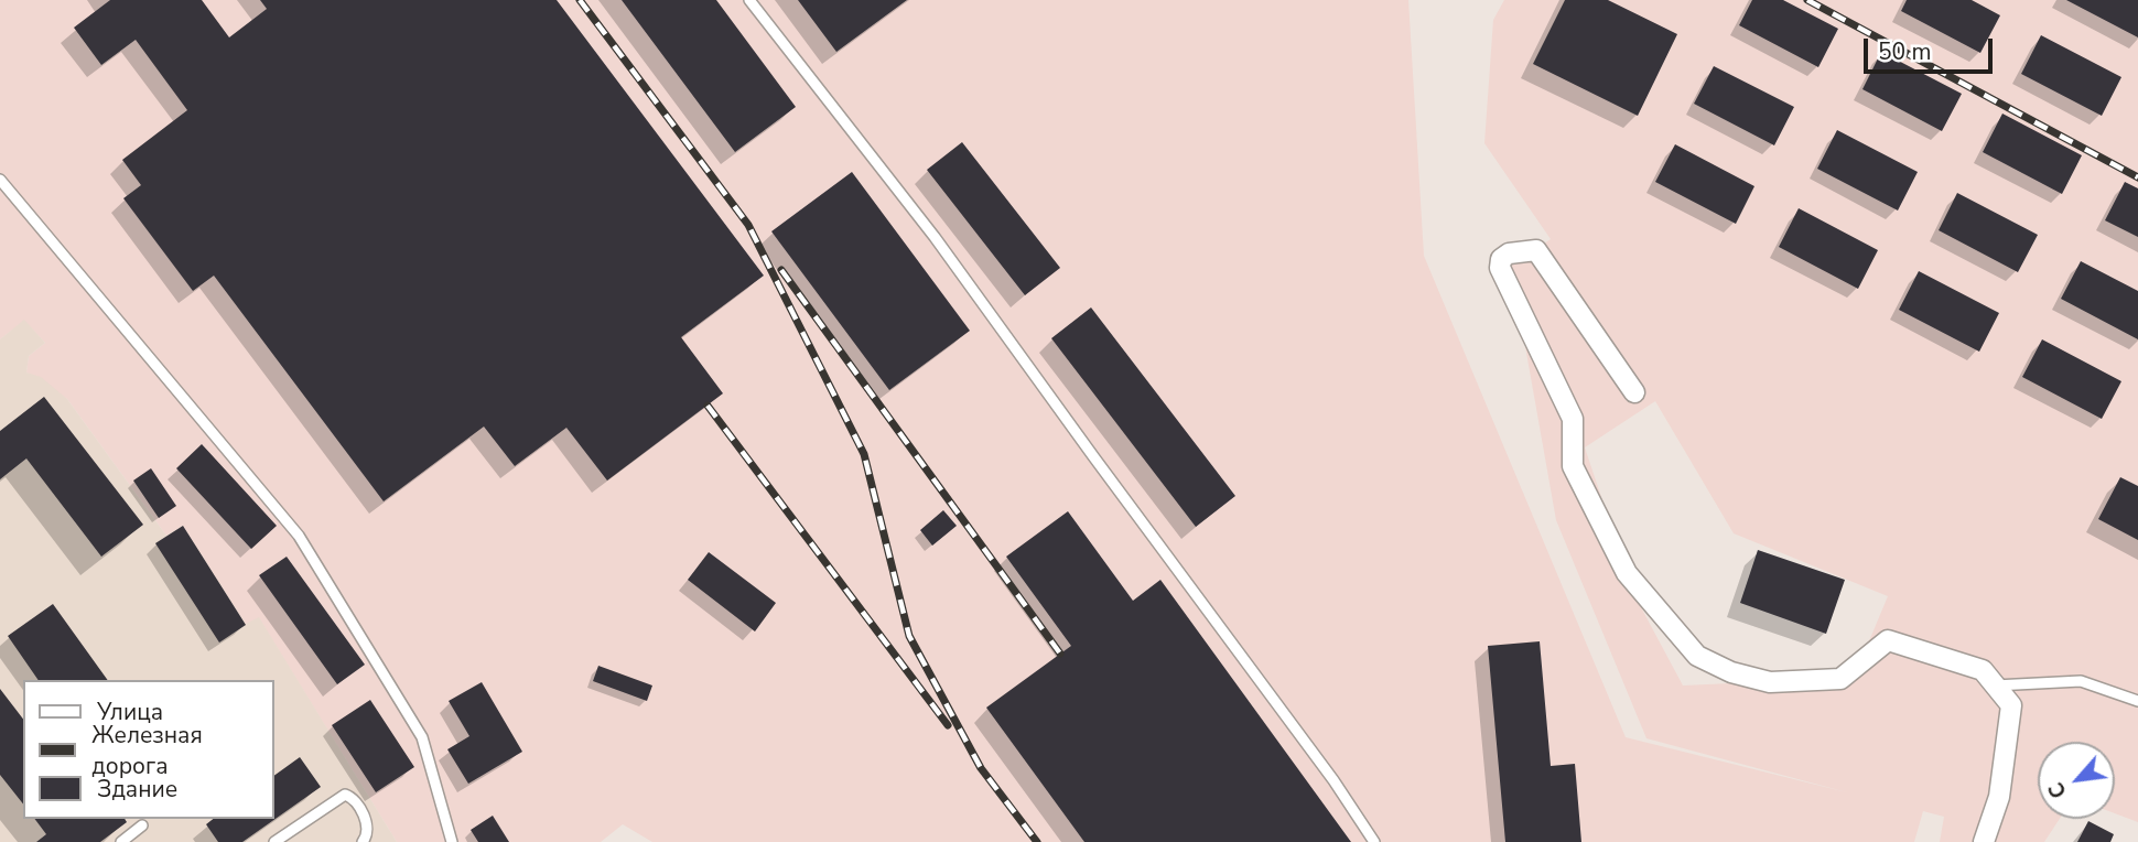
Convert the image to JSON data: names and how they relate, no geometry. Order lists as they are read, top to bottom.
{
  "legend": ["Улица", "Железная дорога", "Здание"],
  "scale_bar": "50 m",
  "north": "bottom left"
}
